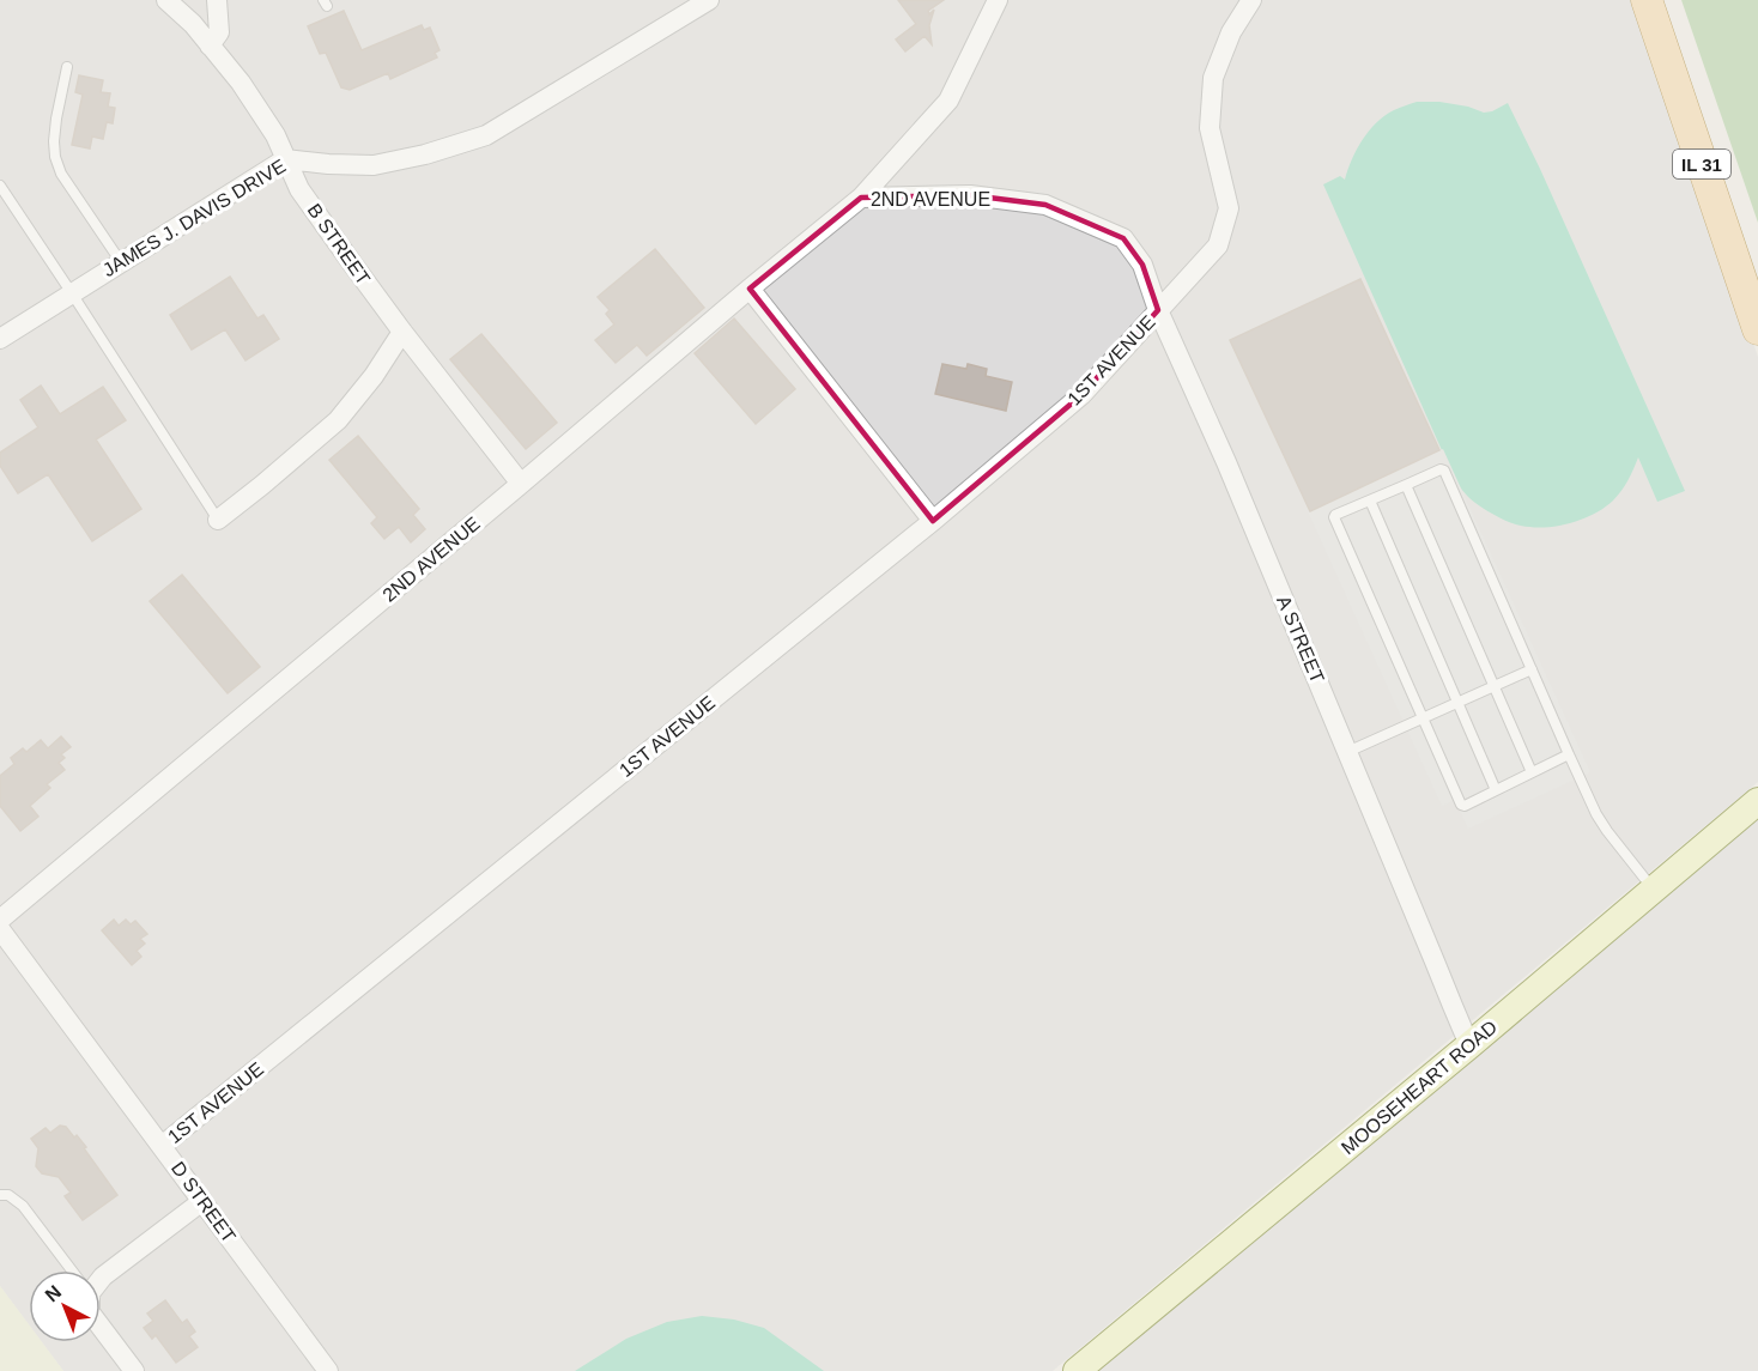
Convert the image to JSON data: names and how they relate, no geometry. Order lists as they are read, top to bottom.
{
  "streets": {
    "main road": ["IL 31", "MOOSEHEART ROAD"],
    "street": [
      "2ND AVENUE",
      "JAMES J. DAVIS DRIVE",
      "B STREET",
      "1ST AVENUE",
      "A STREET",
      "D STREET"
    ]
  },
  "crossings": [
    ["2ND AVENUE", "B STREET"],
    ["2ND AVENUE", "A STREET"],
    ["JAMES J. DAVIS DRIVE", "B STREET"],
    ["1ST AVENUE", "A STREET"],
    ["1ST AVENUE", "D STREET"],
    ["A STREET", "MOOSEHEART ROAD"]
  ],
  "north": "top left"
}
